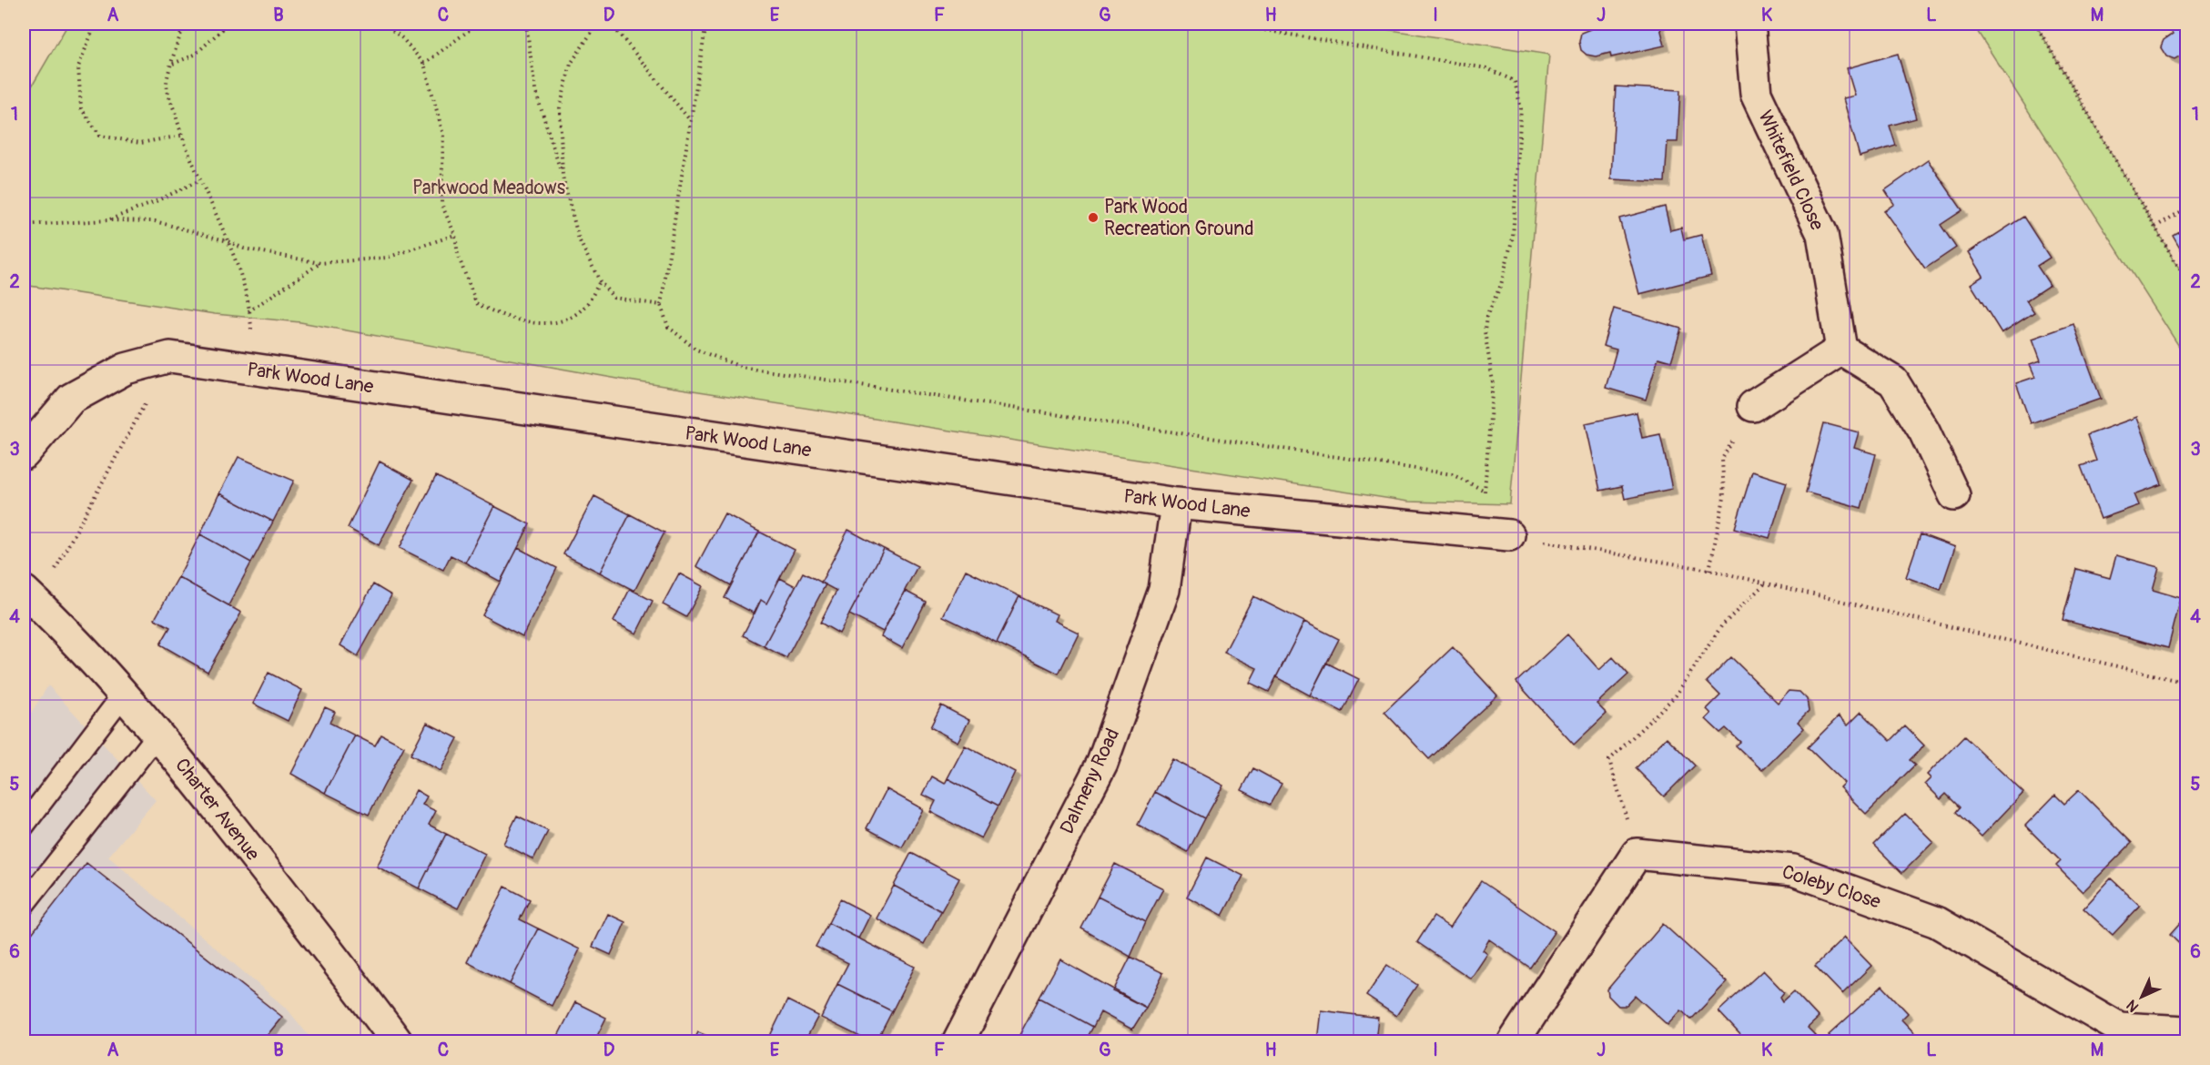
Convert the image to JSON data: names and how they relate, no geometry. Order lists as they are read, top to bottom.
{
  "streets": {
    "street": [
      "Whitefield Close",
      "Park Wood Lane",
      "Dalmeny Road",
      "Charter Avenue",
      "Coleby Close"
    ]
  },
  "crossings": [
    ["Park Wood Lane", "Dalmeny Road"]
  ],
  "parks": ["Parkwood Meadows"],
  "places": ["Park Wood Recreation Ground"],
  "north": "bottom left",
  "grid": {
    "columns": [
      "A",
      "B",
      "C",
      "D",
      "E",
      "F",
      "G",
      "H",
      "I",
      "J",
      "K",
      "L",
      "M"
    ],
    "rows": [
      "1",
      "2",
      "3",
      "4",
      "5",
      "6"
    ]
  }
}
